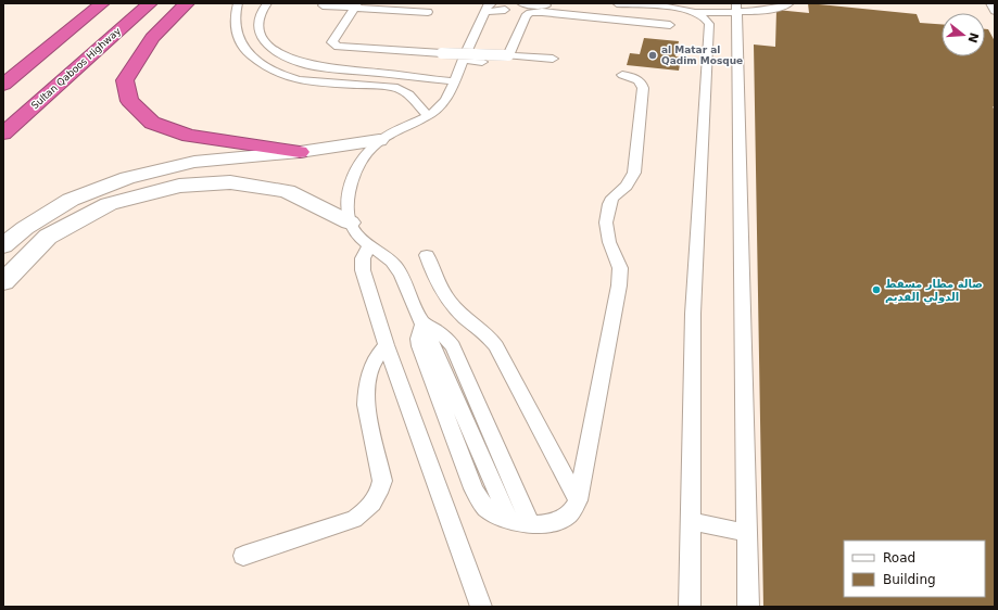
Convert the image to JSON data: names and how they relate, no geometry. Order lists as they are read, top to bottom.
{
  "streets": {
    "highway": ["Sultan Qaboos Highway"]
  },
  "places": ["al Matar al Qadim Mosque", "صالة مطار مسقط الدولي القديم"],
  "legend": ["Road", "Building"],
  "north": "right"
}
